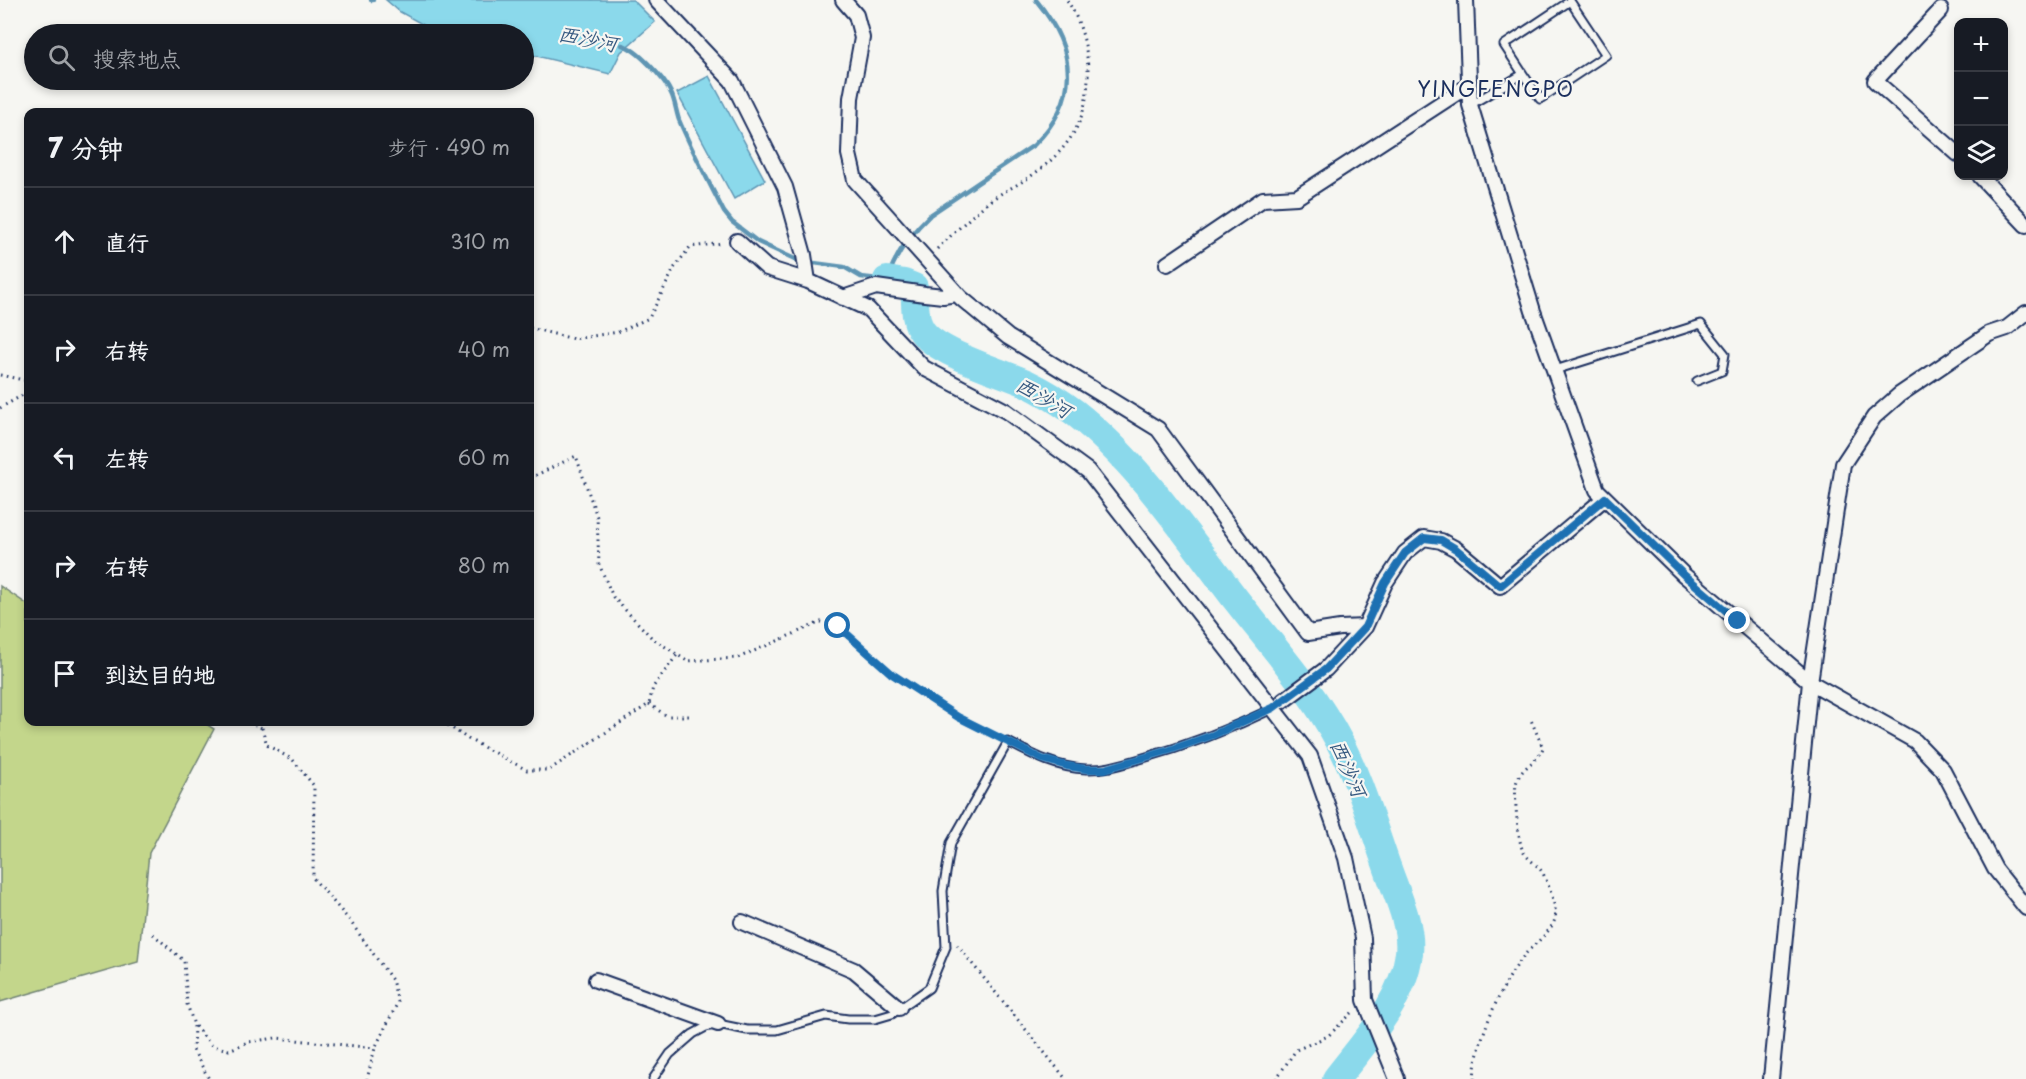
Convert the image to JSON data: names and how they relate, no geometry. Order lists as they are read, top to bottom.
{
  "districts": ["YINGFENGPO"],
  "water": ["西沙河"],
  "page": {
    "map_buttons": ["+", "−"],
    "search": "搜索地点",
    "heading": ["7 分钟", "步行 · 490 m"],
    "list": [
      ["直行", "310 m"],
      ["右转", "40 m"],
      ["左转", "60 m"],
      ["右转", "80 m"],
      "到达目的地"
    ]
  }
}
